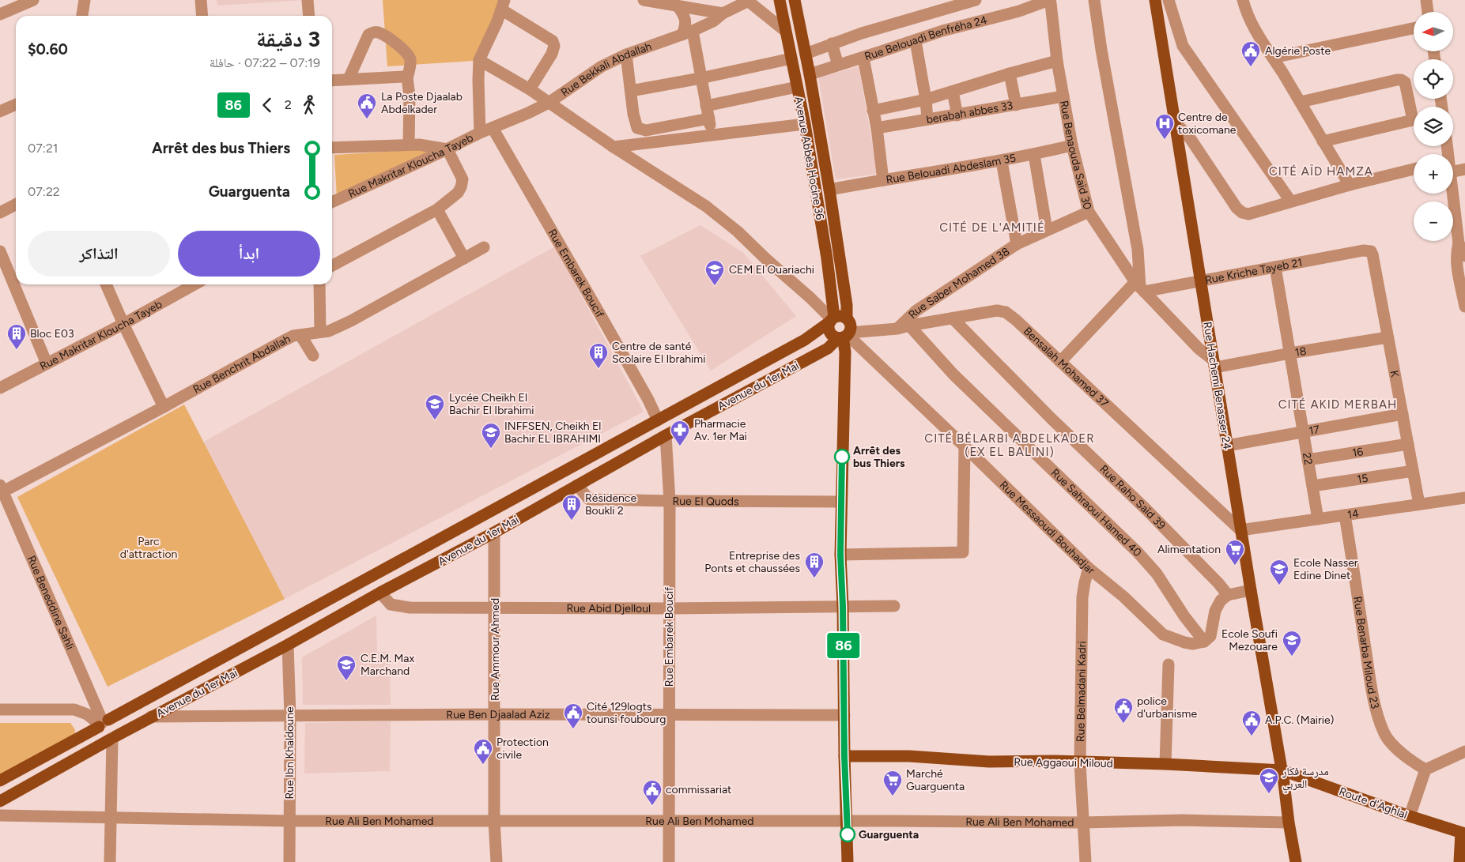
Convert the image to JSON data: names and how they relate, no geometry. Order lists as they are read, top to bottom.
{
  "streets": {
    "main road": [
      "Avenue Abbès Hocine 36",
      "Avenue du 1er Mai",
      "Rue Hachemi Benasser 24",
      "Rue Aggaoui Miloud",
      "Route d'Aghlal"
    ],
    "street": [
      "Rue Belouadi Benfréha 24",
      "Rue Bekkali Abdallah",
      "berabah abbes 33",
      "Rue Benaouda Saïd 30",
      "Rue Makritar Kloucha Tayeb",
      "Rue Belouadi Abdeslam 35",
      "Rue Kriche Tayeb 21",
      "Rue Embarek Boucif",
      "Rue Saber Mohamed 38",
      "18",
      "Rue Benchrit Abdallah",
      "Bensalah Mohamed 37",
      "K",
      "17",
      "16",
      "22",
      "15",
      "Rue Raho Saïd 39",
      "Rue El Quods",
      "Rue Sahraoui Hamed 40",
      "14",
      "Rue Messaoudi Bouhadjar",
      "Rue Beneddine Sahli",
      "Rue Abid Djelloul",
      "Rue Ammour Ahmed",
      "Rue Benarba Miloud 23",
      "Rue Belmadani Kadri",
      "Rue Ben Djaalad Aziz",
      "Rue Ibn Khaldoune",
      "Rue Ali Ben Mohamed"
    ]
  },
  "crossings": [
    ["Rue Belouadi Benfréha 24", "Rue Benaouda Saïd 30"],
    ["Rue Belouadi Benfréha 24", "Avenue Abbès Hocine 36"],
    ["Rue Bekkali Abdallah", "Rue Makritar Kloucha Tayeb"],
    ["Rue Bekkali Abdallah", "Rue Embarek Boucif"],
    ["berabah abbes 33", "Rue Benaouda Saïd 30"],
    ["Rue Benaouda Saïd 30", "Rue Belouadi Abdeslam 35"],
    ["Rue Benaouda Saïd 30", "Rue Kriche Tayeb 21"],
    ["Rue Benaouda Saïd 30", "Rue Saber Mohamed 38"],
    ["Rue Benaouda Saïd 30", "18"],
    ["Rue Benaouda Saïd 30", "Rue Hachemi Benasser 24"],
    ["Avenue Abbès Hocine 36", "Rue Belouadi Abdeslam 35"],
    ["Avenue Abbès Hocine 36", "Bensalah Mohamed 37"],
    ["Avenue Abbès Hocine 36", "Avenue du 1er Mai"],
    ["Avenue Abbès Hocine 36", "Rue Messaoudi Bouhadjar"],
    ["Rue Makritar Kloucha Tayeb", "Rue Embarek Boucif"],
    ["Rue Kriche Tayeb 21", "K"],
    ["Rue Kriche Tayeb 21", "Rue Hachemi Benasser 24"],
    ["Rue Kriche Tayeb 21", "22"],
    ["Rue Embarek Boucif", "Avenue du 1er Mai"],
    ["Rue Embarek Boucif", "Rue El Quods"],
    ["Rue Embarek Boucif", "Rue Abid Djelloul"],
    ["Rue Embarek Boucif", "Rue Ben Djaalad Aziz"],
    ["Rue Embarek Boucif", "Rue Ali Ben Mohamed"],
    ["Rue Saber Mohamed 38", "Bensalah Mohamed 37"],
    ["18", "K"],
    ["18", "Rue Hachemi Benasser 24"],
    ["18", "22"],
    ["Rue Benchrit Abdallah", "Rue Beneddine Sahli"],
    ["Bensalah Mohamed 37", "Avenue du 1er Mai"],
    ["Bensalah Mohamed 37", "Rue Hachemi Benasser 24"],
    ["Bensalah Mohamed 37", "Rue Raho Saïd 39"],
    ["Bensalah Mohamed 37", "Rue Sahraoui Hamed 40"],
    ["Bensalah Mohamed 37", "14"],
    ["Bensalah Mohamed 37", "Rue Messaoudi Bouhadjar"],
    ["K", "17"],
    ["K", "16"],
    ["K", "15"],
    ["K", "14"],
    ["Avenue du 1er Mai", "Rue El Quods"],
    ["Avenue du 1er Mai", "Rue Messaoudi Bouhadjar"],
    ["Avenue du 1er Mai", "Rue Beneddine Sahli"],
    ["Avenue du 1er Mai", "Rue Abid Djelloul"],
    ["Avenue du 1er Mai", "Rue Ammour Ahmed"],
    ["Avenue du 1er Mai", "Rue Ben Djaalad Aziz"],
    ["Avenue du 1er Mai", "Rue Ibn Khaldoune"],
    ["Rue Hachemi Benasser 24", "17"],
    ["Rue Hachemi Benasser 24", "14"],
    ["Rue Hachemi Benasser 24", "Rue Aggaoui Miloud"],
    ["Rue Hachemi Benasser 24", "Route d'Aghlal"],
    ["Rue Hachemi Benasser 24", "Rue Ali Ben Mohamed"],
    ["17", "22"],
    ["16", "22"],
    ["22", "15"],
    ["22", "14"],
    ["Rue Sahraoui Hamed 40", "Rue Messaoudi Bouhadjar"],
    ["14", "Rue Benarba Miloud 23"],
    ["Rue Messaoudi Bouhadjar", "Rue Belmadani Kadri"],
    ["Rue Abid Djelloul", "Rue Ammour Ahmed"],
    ["Rue Ammour Ahmed", "Rue Ben Djaalad Aziz"],
    ["Rue Ammour Ahmed", "Rue Ali Ben Mohamed"],
    ["Rue Belmadani Kadri", "Rue Aggaoui Miloud"],
    ["Rue Belmadani Kadri", "Rue Ali Ben Mohamed"],
    ["Rue Ben Djaalad Aziz", "Rue Ibn Khaldoune"],
    ["Rue Ibn Khaldoune", "Rue Ali Ben Mohamed"],
    ["Rue Aggaoui Miloud", "Route d'Aghlal"]
  ],
  "districts": [
    "CITÉ AÏD HAMZA",
    "CITÉ DE L'AMITIÉ",
    "CITÉ AKID MERBAH",
    "CITÉ BÉLARBI ABDELKADER (EX EL BALINI)"
  ],
  "parks": ["Parc d'attraction"],
  "places": {
    "public building": [
      "Algérie Poste",
      "La Poste Djaalab Abdelkader",
      "police d'urbanisme",
      "Cité 129logts tounsi foubourg",
      "A.P.C. (Mairie)",
      "Protection civile",
      "commissariat"
    ],
    "hospital": ["Centre de toxicomane"],
    "school or university": [
      "CEM El Ouariachi",
      "Lycée Cheïkh El Bachir El Ibrahimi",
      "INFFSEN, Cheikh El Bachir EL IBRAHIMI",
      "Ecole Nasser Edine Dinet",
      "Ecole Soufi Mezouare",
      "C.E.M. Max Marchand",
      "مدرسة فكار العربي"
    ],
    "building": [
      "Bloc E03",
      "Centre de santé Scolaire El Ibrahimi",
      "Résidence Boukli 2",
      "Entreprise des Ponts et chaussées"
    ],
    "pharmacy": ["Pharmacie Av. 1er Mai"],
    "other": ["Arrêt des bus Thiers", "Guarguenta"],
    "supermarket": ["Alimentation", "Marché Guarguenta"]
  },
  "lines": ["bus line 86"],
  "north": "left",
  "page": {
    "on_map": "86",
    "map_buttons": ["+", "−"],
    "heading": ["3 دقيقة", "07:19 – 07:22 · حافلة", "$0.60"],
    "legs": ["2", "86"],
    "list": [
      {
        "name": "Arrêt des bus Thiers",
        "value": "07:21"
      },
      {
        "name": "Guarguenta",
        "value": "07:22"
      }
    ],
    "buttons": ["ابدأ", "التذاكر"]
  }
}
